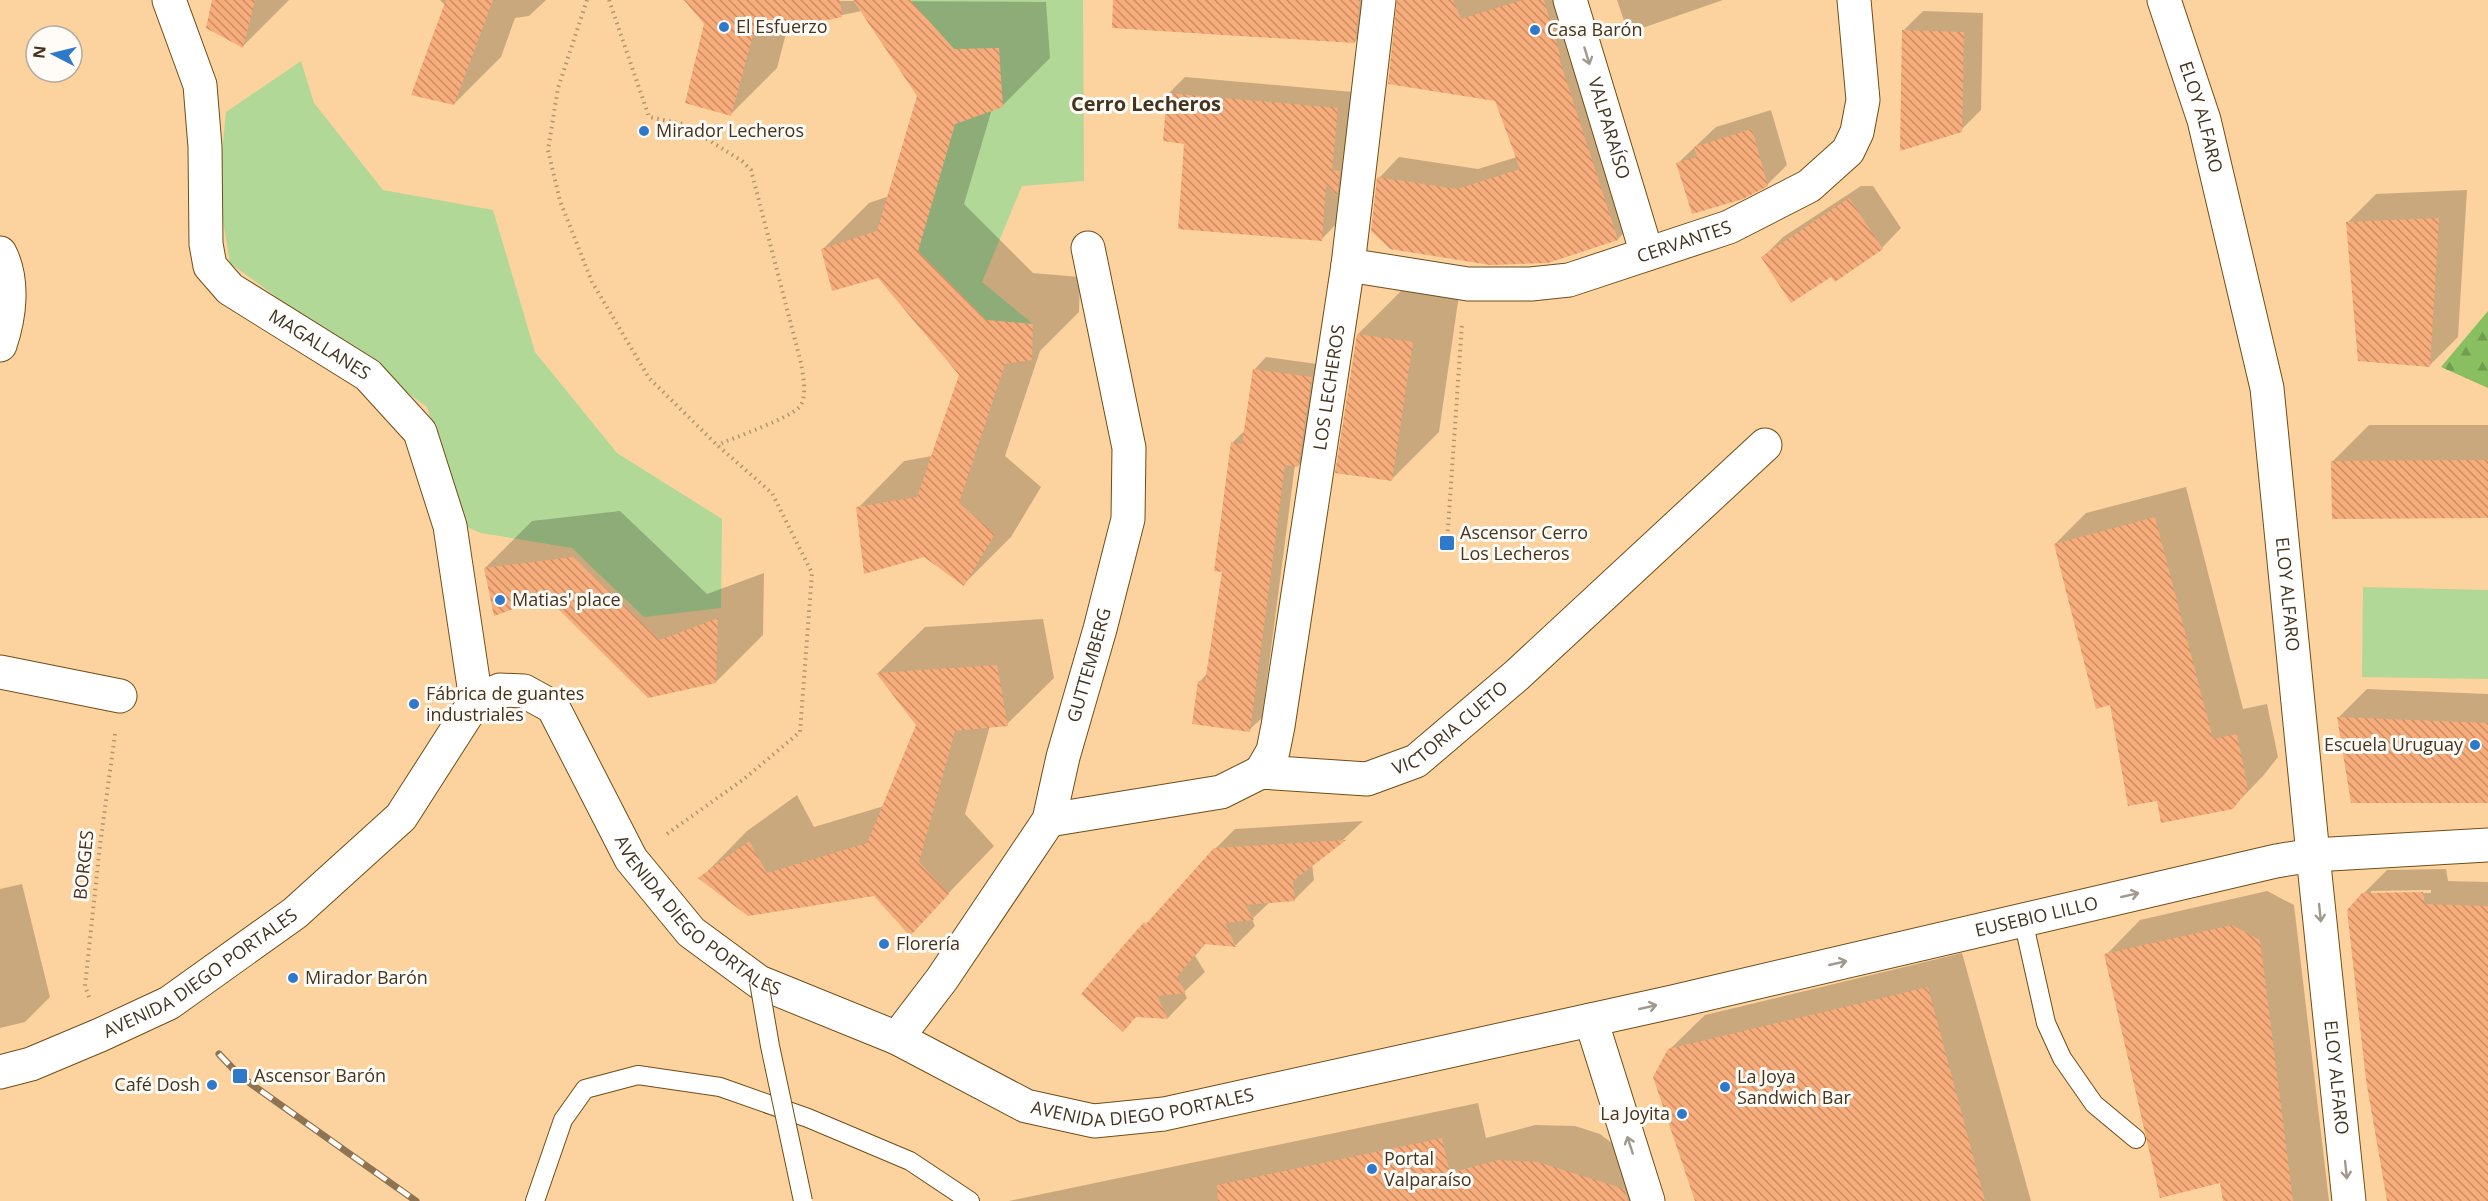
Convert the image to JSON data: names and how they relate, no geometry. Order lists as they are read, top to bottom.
{
  "streets": {
    "street": [
      "ELOY ALFARO",
      "VALPARAÍSO",
      "CERVANTES",
      "MAGALLANES",
      "LOS LECHEROS",
      "GUTTEMBERG",
      "VICTORIA CUETO",
      "AVENIDA DIEGO PORTALES",
      "EUSEBIO LILLO"
    ],
    "path": ["BORGES"]
  },
  "crossings": [
    ["ELOY ALFARO", "EUSEBIO LILLO"],
    ["VALPARAÍSO", "CERVANTES"],
    ["CERVANTES", "LOS LECHEROS"],
    ["MAGALLANES", "AVENIDA DIEGO PORTALES"],
    ["LOS LECHEROS", "VICTORIA CUETO"],
    ["GUTTEMBERG", "AVENIDA DIEGO PORTALES"],
    ["BORGES", "AVENIDA DIEGO PORTALES"],
    ["AVENIDA DIEGO PORTALES", "EUSEBIO LILLO"]
  ],
  "one_way": ["VALPARAÍSO", "EUSEBIO LILLO"],
  "districts": ["Cerro Lecheros"],
  "places": {
    "other": [
      "El Esfuerzo",
      "Casa Barón",
      "Mirador Lecheros",
      "Matias' place",
      "Fábrica de guantes industriales",
      "Escuela Uruguay",
      "Florería",
      "Mirador Barón",
      "Café Dosh",
      "La Joya Sandwich Bar",
      "La Joyita",
      "Portal Valparaíso"
    ],
    "transit": ["Ascensor Cerro Los Lecheros", "Ascensor Barón"]
  },
  "north": "left"
}
